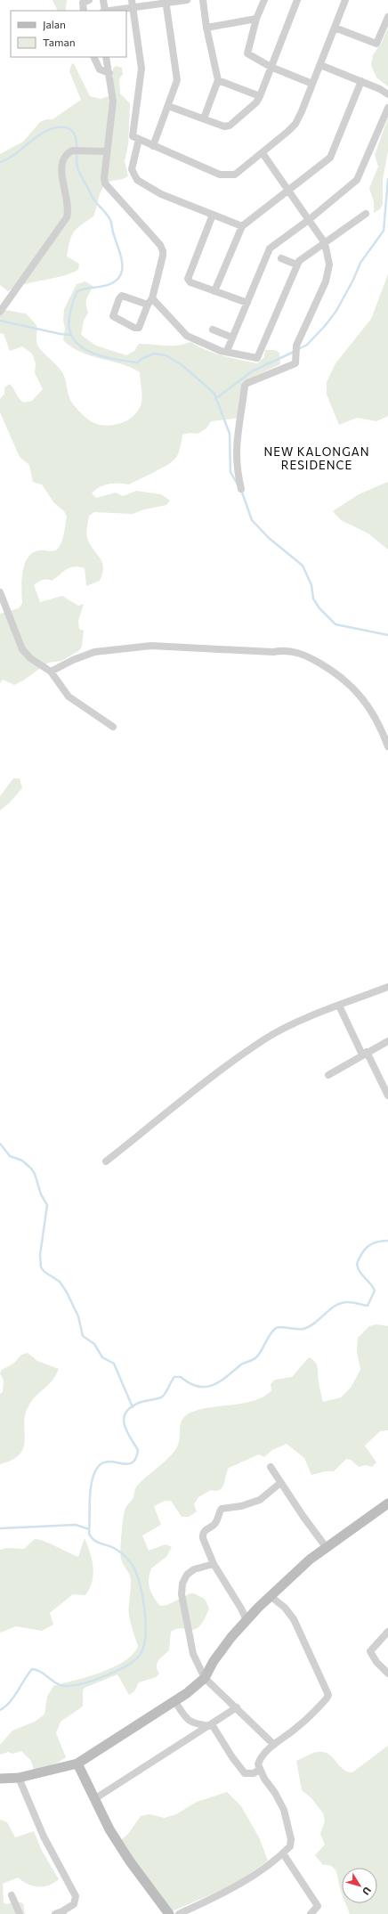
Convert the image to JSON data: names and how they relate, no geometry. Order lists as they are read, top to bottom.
{
  "districts": ["NEW KALONGAN RESIDENCE"],
  "legend": ["Jalan", "Taman"],
  "north": "bottom right"
}
